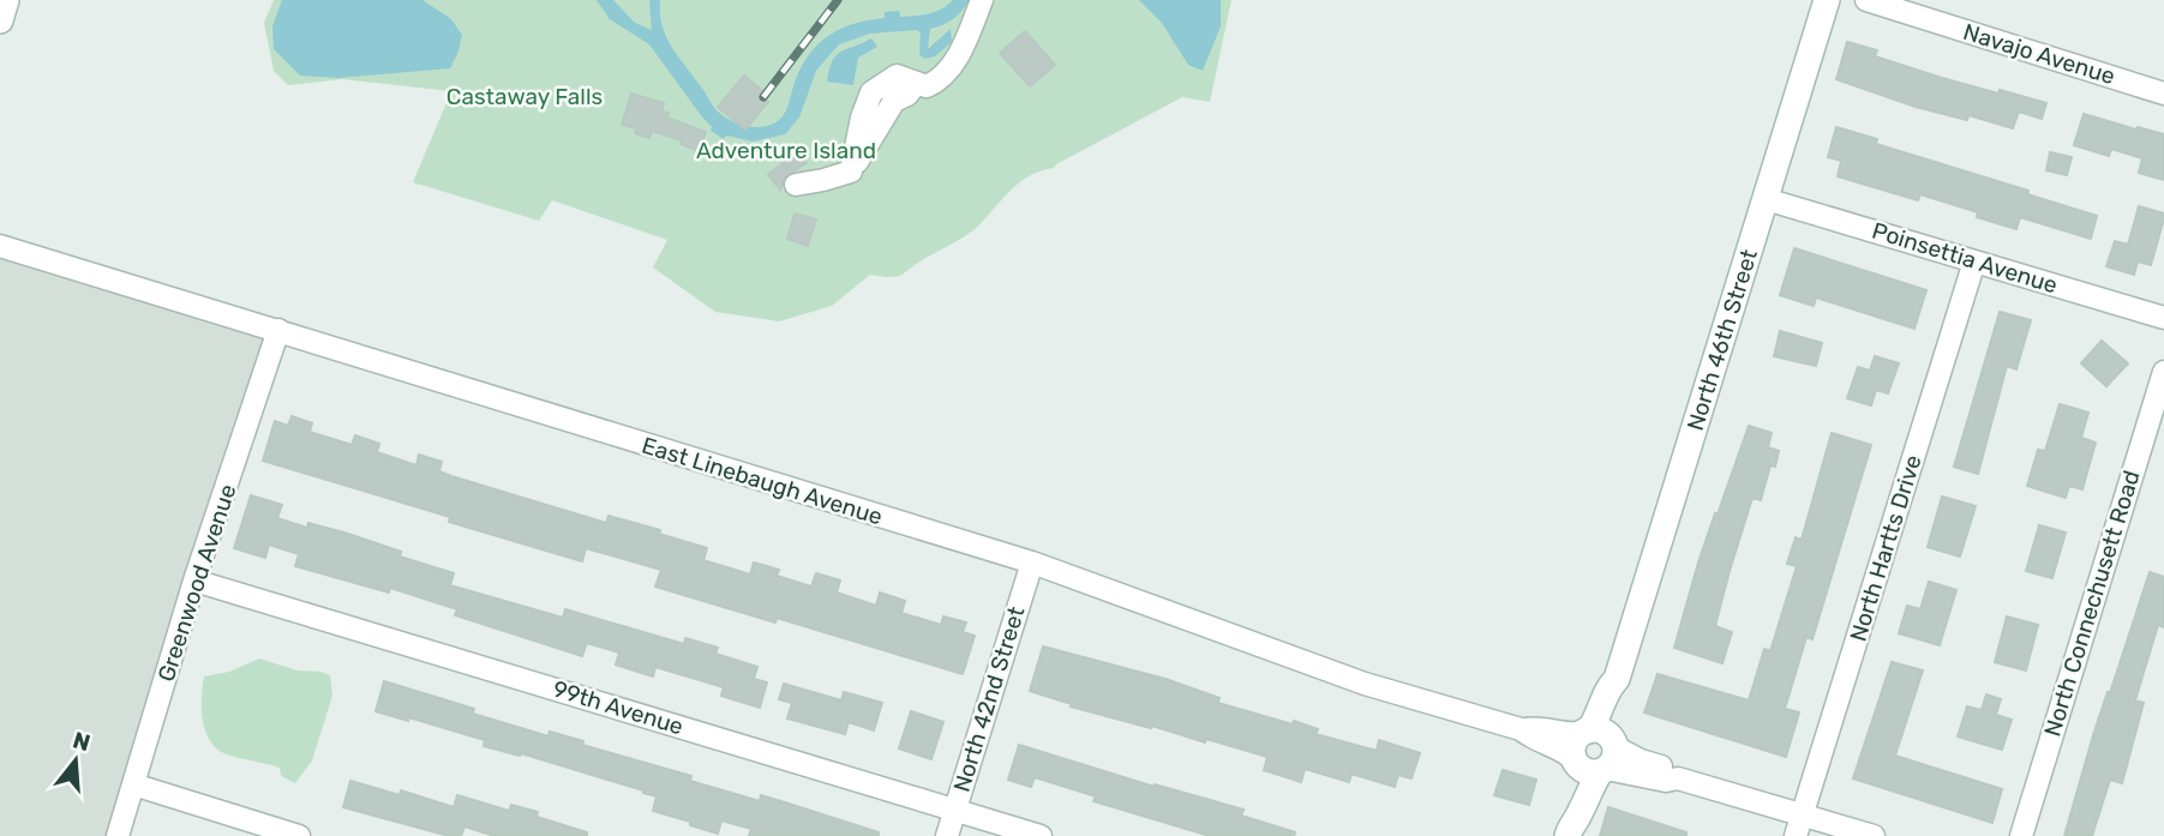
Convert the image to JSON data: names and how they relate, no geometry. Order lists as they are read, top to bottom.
{
  "streets": {
    "street": [
      "Navajo Avenue",
      "Poinsettia Avenue",
      "North 46th Street",
      "East Linebaugh Avenue",
      "North Hartts Drive",
      "Greenwood Avenue",
      "North Connechusett Road",
      "North 42nd Street",
      "99th Avenue"
    ]
  },
  "crossings": [
    ["Poinsettia Avenue", "North 46th Street"],
    ["Poinsettia Avenue", "North Hartts Drive"],
    ["North 46th Street", "East Linebaugh Avenue"],
    ["East Linebaugh Avenue", "North Hartts Drive"],
    ["East Linebaugh Avenue", "Greenwood Avenue"],
    ["East Linebaugh Avenue", "North 42nd Street"],
    ["Greenwood Avenue", "99th Avenue"],
    ["North 42nd Street", "99th Avenue"]
  ],
  "parks": ["Castaway Falls", "Adventure Island"],
  "north": "top"
}
